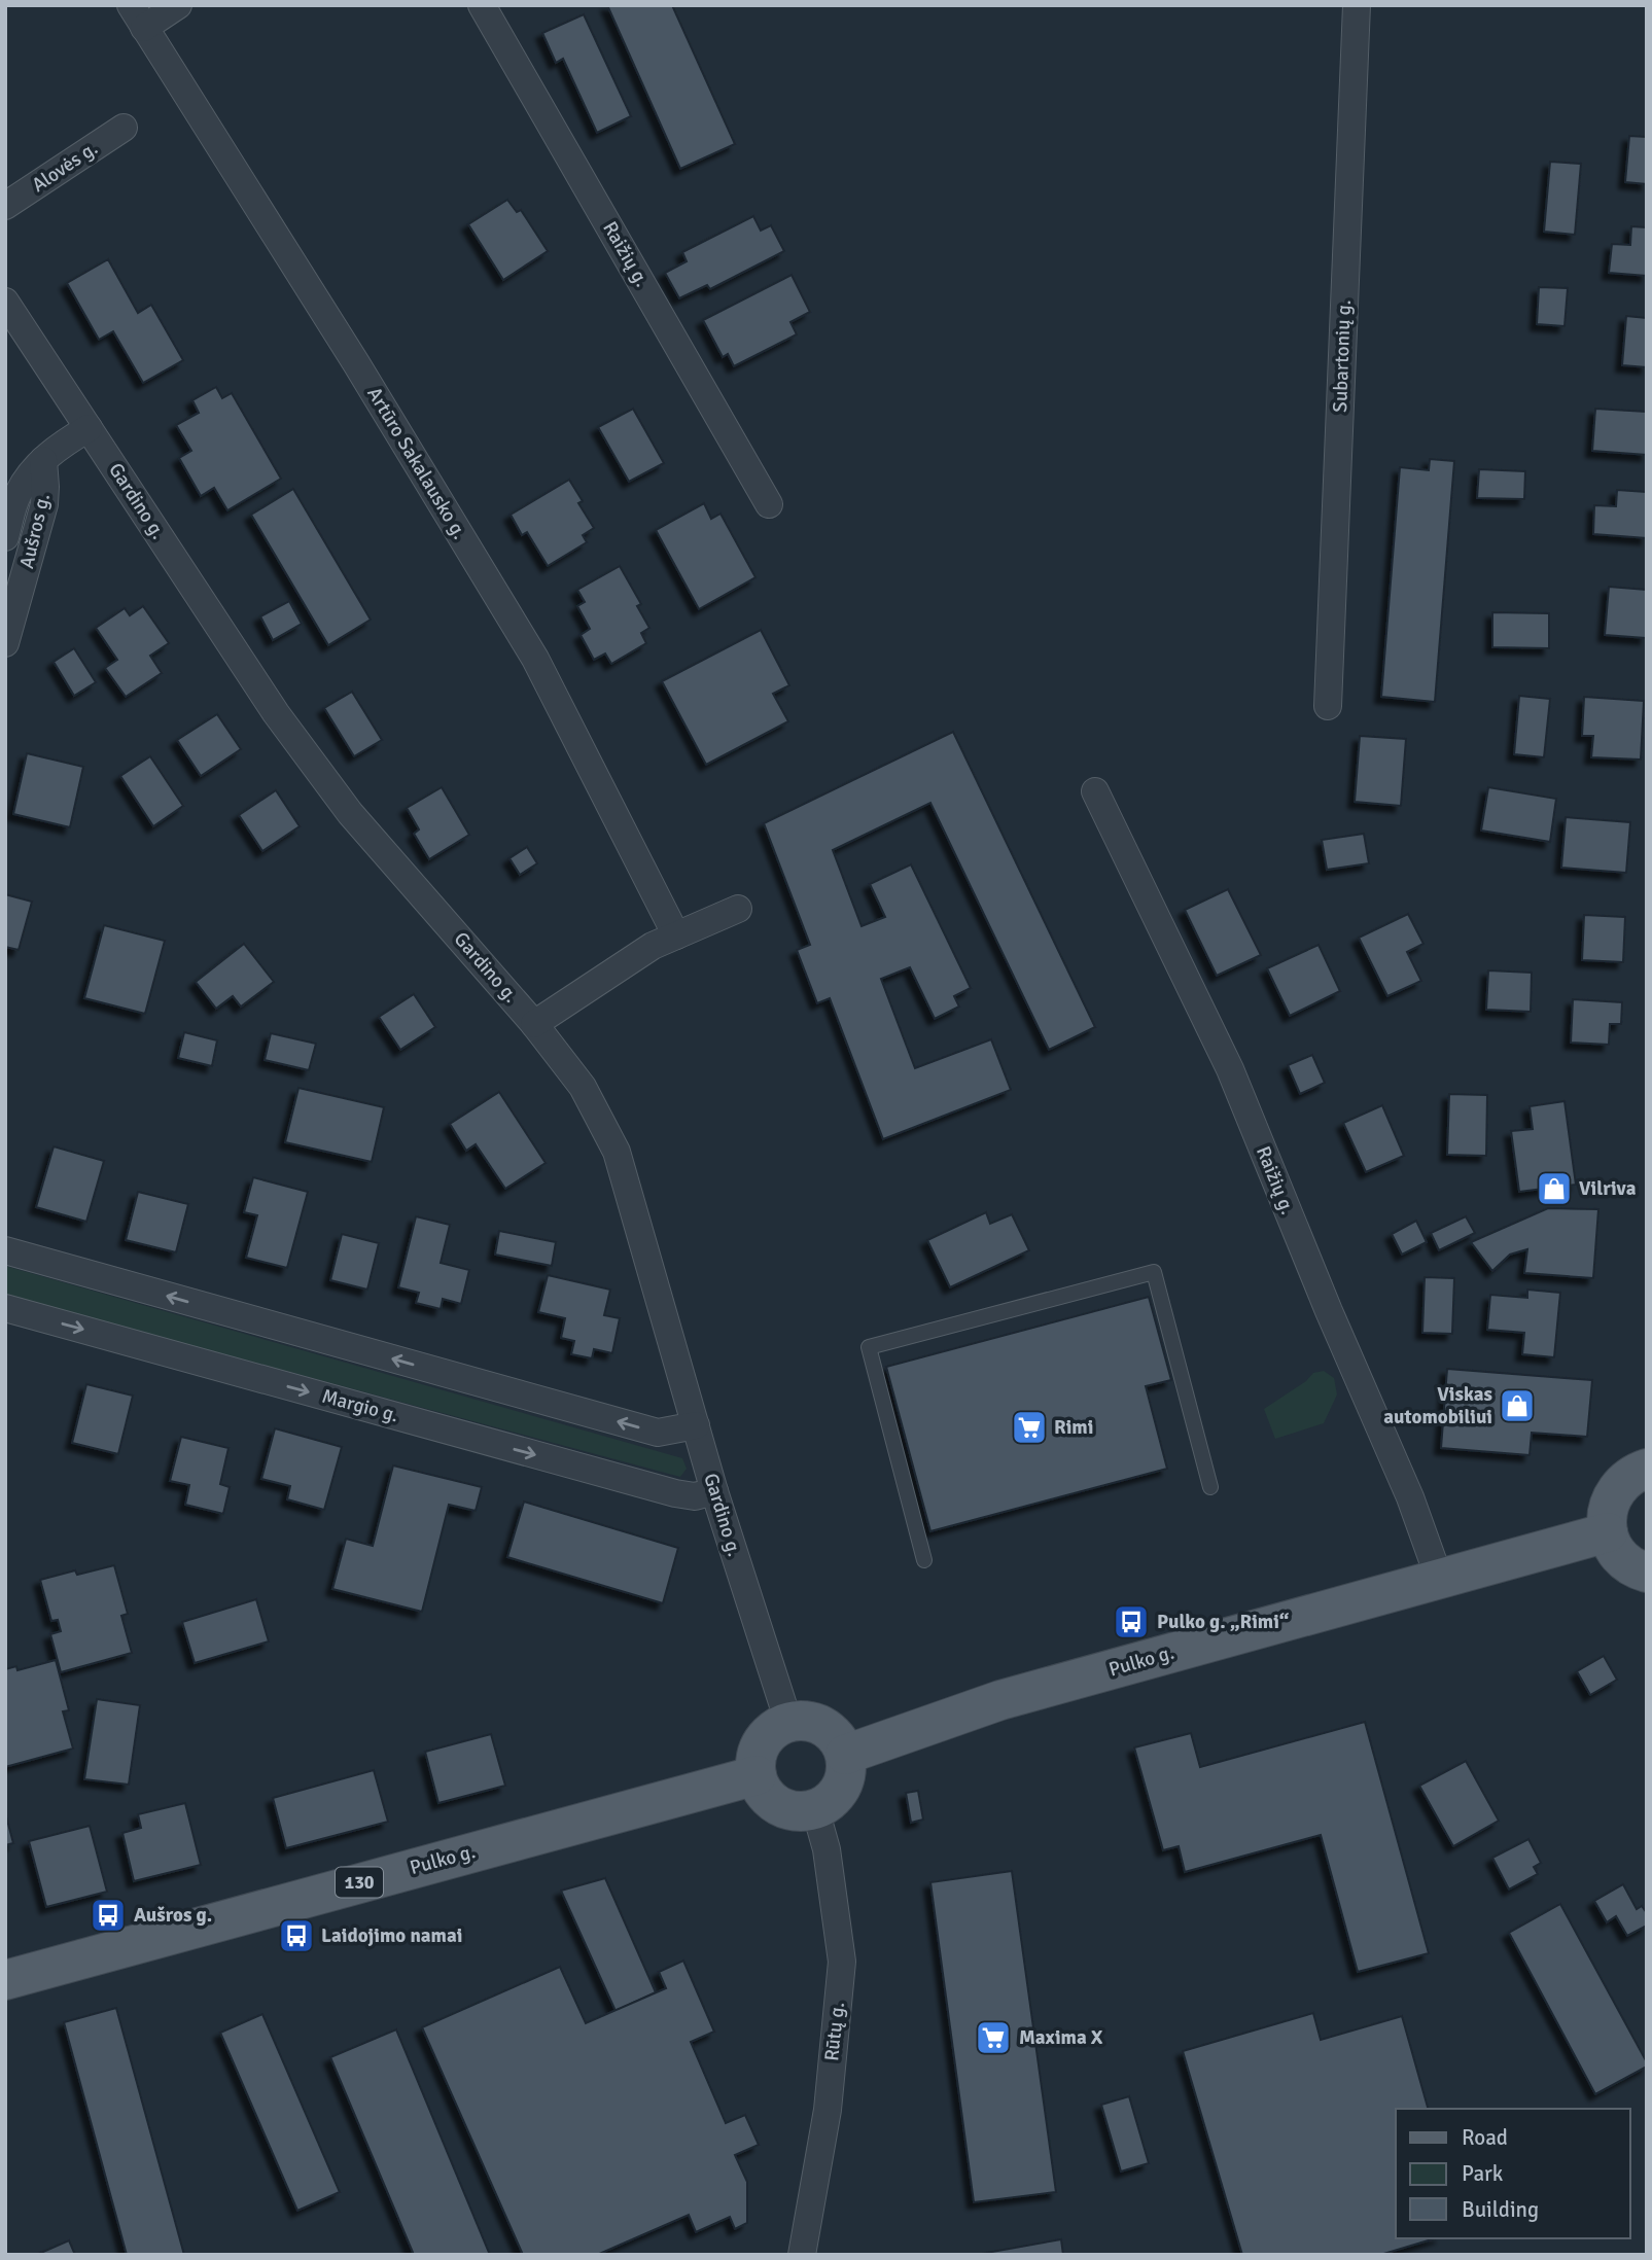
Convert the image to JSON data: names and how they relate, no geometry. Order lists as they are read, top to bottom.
{
  "streets": {
    "main road": ["Pulko g.", "130"],
    "street": [
      "Alovės g.",
      "Raižių g.",
      "Subartonių g.",
      "Artūro Sakalausko g.",
      "Gardino g.",
      "Aušros g.",
      "Margio g.",
      "Rūtų g."
    ]
  },
  "crossings": [
    ["Raižių g.", "Pulko g."],
    ["Gardino g.", "Aušros g."],
    ["Gardino g.", "Margio g."],
    ["Gardino g.", "Pulko g."],
    ["Gardino g.", "Rūtų g."],
    ["Pulko g.", "Rūtų g."]
  ],
  "places": {
    "shop": ["Vilriva", "Viskas automobiliui"],
    "supermarket": ["Rimi", "Maxima X"],
    "bus stop": ["Pulko g. „Rimi“", "Aušros g.", "Laidojimo namai"]
  },
  "legend": ["Road", "Park", "Building"]
}
